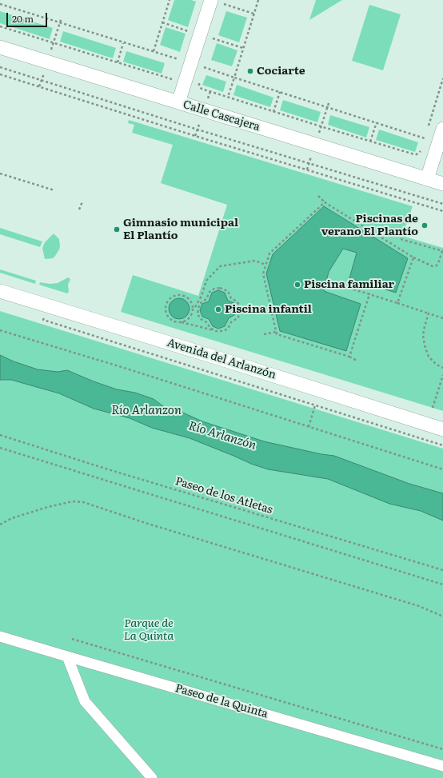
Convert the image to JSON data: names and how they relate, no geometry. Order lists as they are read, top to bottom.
{
  "streets": {
    "street": ["Calle Cascajera", "Avenida del Arlanzón", "Paseo de la Quinta"],
    "path": ["Paseo de los Atletas"]
  },
  "water": ["Río Arlanzon", "Río Arlanzón"],
  "parks": ["Parque de La Quinta"],
  "places": [
    "Cociarte",
    "Piscinas de verano El Plantío",
    "Gimnasio municipal El Plantío",
    "Piscina familiar",
    "Piscina infantil"
  ],
  "scale_bar": "20 m"
}
